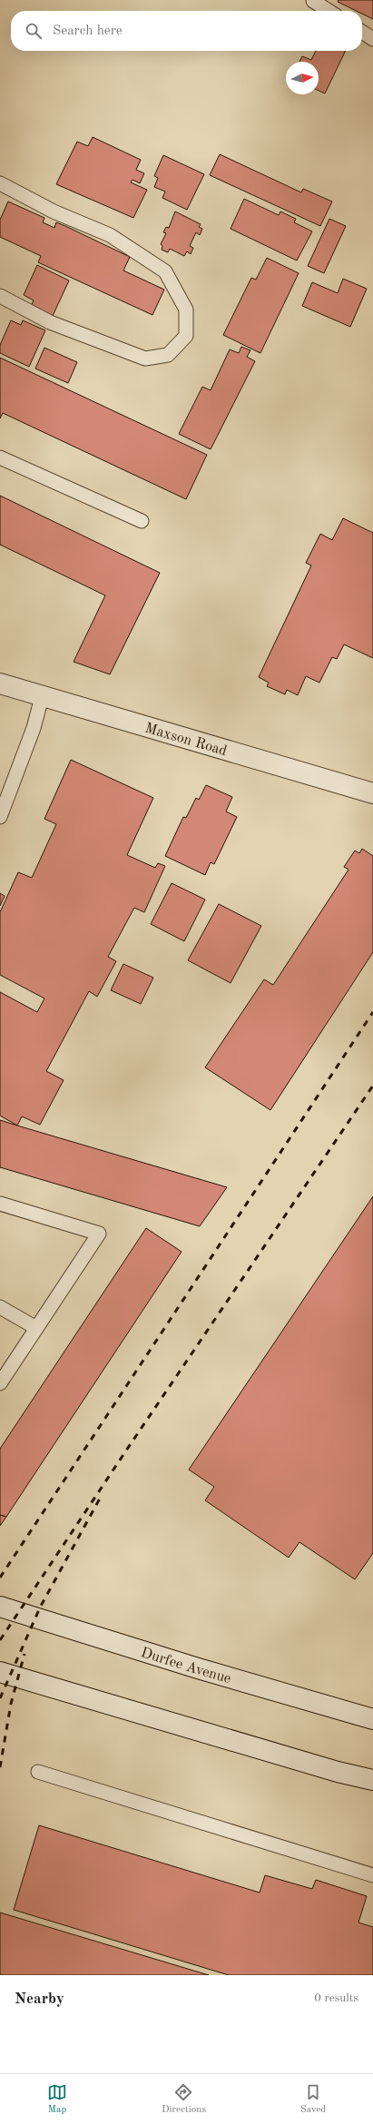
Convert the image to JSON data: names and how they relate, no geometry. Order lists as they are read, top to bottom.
{
  "streets": {
    "main road": ["Maxson Road", "Durfee Avenue"]
  },
  "north": "right",
  "page": {
    "search": "Search here",
    "heading": ["Nearby", "0 results"],
    "nav": ["Map", "Directions", "Saved"]
  }
}
